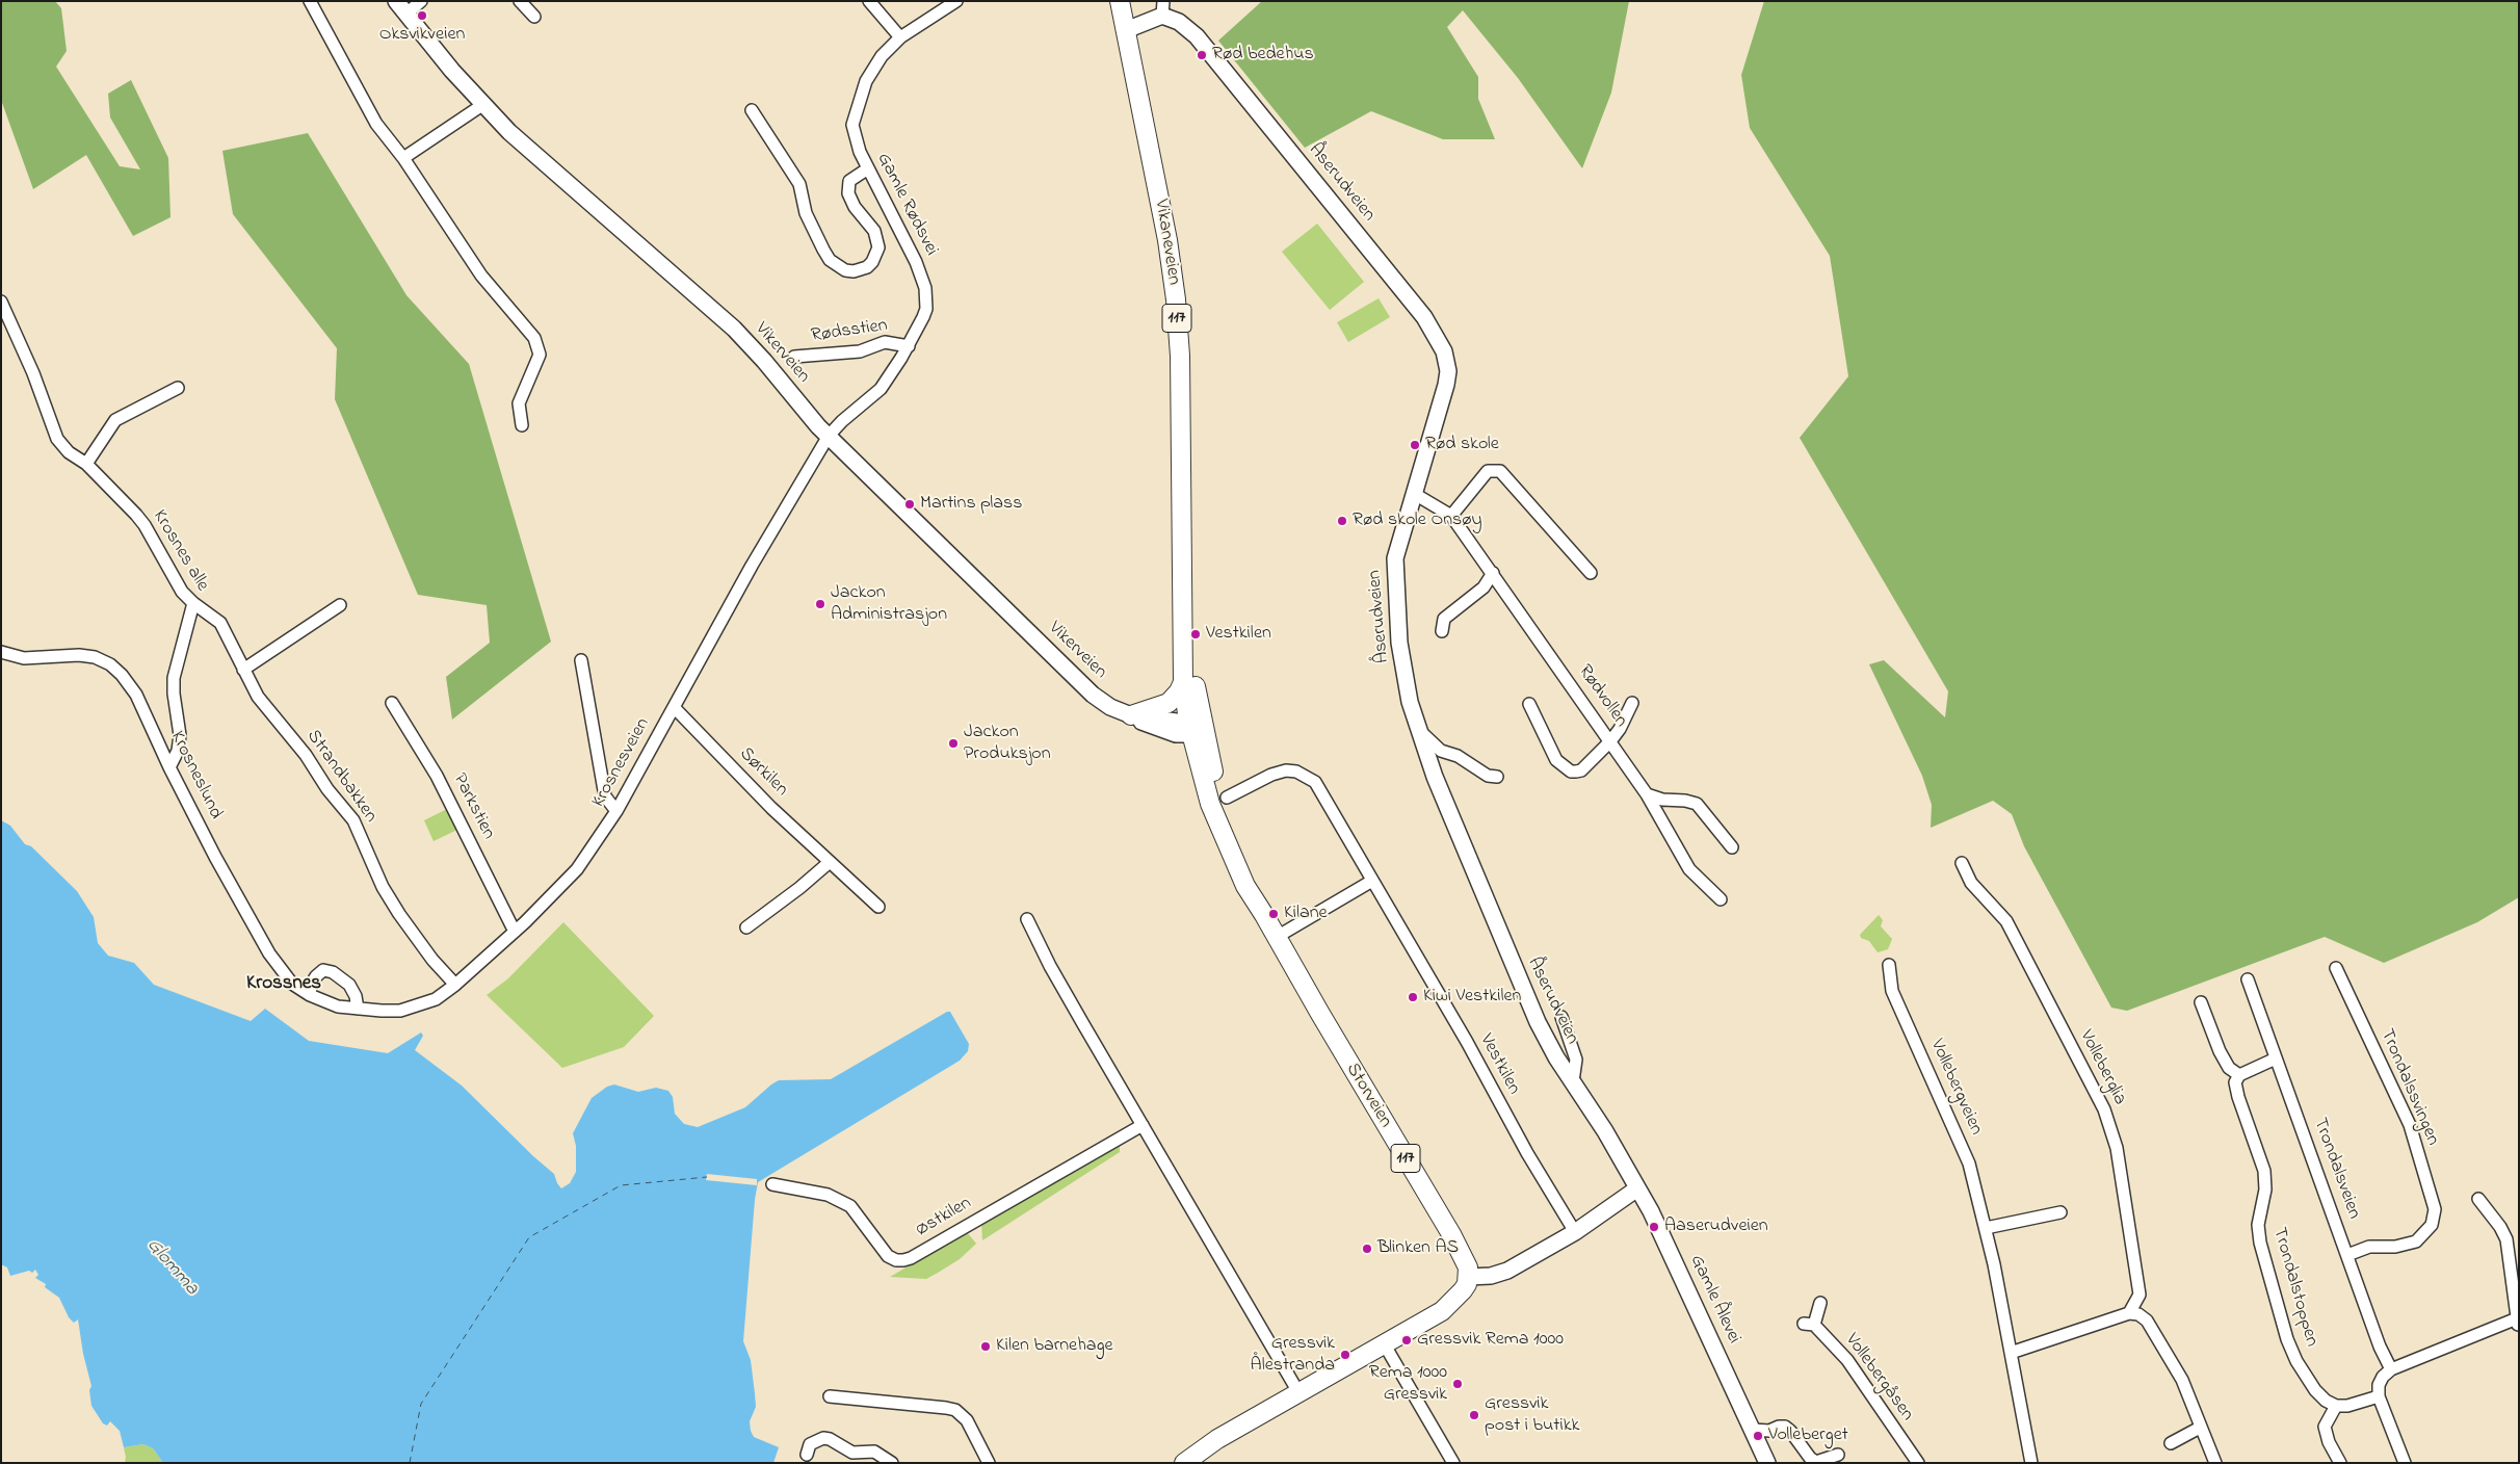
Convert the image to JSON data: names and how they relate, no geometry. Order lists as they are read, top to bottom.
{
  "streets": {
    "main road": [
      "Åserudveien",
      "Vikaneveien",
      "117",
      "Vikerveien",
      "Storveien",
      "Gamle Ålevei"
    ],
    "street": [
      "Gamle Rødsvei",
      "Rødsstien",
      "Krosnes alle",
      "Rødvollen",
      "Krosnesveien",
      "Sørkilen",
      "Krosneslund",
      "Strandbakken",
      "Parkstien",
      "Vestkilen",
      "Volleberglia",
      "Vollebergveien",
      "Trondalssvingen",
      "Trondalsveien",
      "Østkilen",
      "Trondalstoppen",
      "Vollebergåsen"
    ]
  },
  "crossings": [
    ["Åserudveien", "Vikaneveien"],
    ["Åserudveien", "Rødvollen"],
    ["Åserudveien", "Gamle Ålevei"],
    ["Gamle Rødsvei", "Rødsstien"],
    ["Gamle Rødsvei", "Vikerveien"],
    ["Gamle Rødsvei", "Krosnesveien"],
    ["Vikaneveien", "Vikerveien"],
    ["Vikaneveien", "Storveien"],
    ["Vikerveien", "Krosnesveien"],
    ["Vikerveien", "Storveien"],
    ["Krosnes alle", "Krosneslund"],
    ["Krosnes alle", "Strandbakken"],
    ["Krosnesveien", "Sørkilen"],
    ["Krosnesveien", "Krosneslund"],
    ["Krosnesveien", "Strandbakken"],
    ["Krosnesveien", "Parkstien"],
    ["Trondalssvingen", "Trondalsveien"]
  ],
  "districts": ["Krossnes"],
  "water": ["Glomma"],
  "places": [
    "Oksvikveien",
    "Rød bedehus",
    "Rød skole",
    "Martins plass",
    "Rød skole Onsøy",
    "Jackon Administrasjon",
    "Vestkilen",
    "Jackon Produksjon",
    "Kilane",
    "Kiwi Vestkilen",
    "Aaserudveien",
    "Blinken AS",
    "Gressvik Rema 1000",
    "Kilen barnehage",
    "Gressvik Ålestranda",
    "Rema 1000 Gressvik",
    "Gressvik post i butikk",
    "Volleberget"
  ]
}
